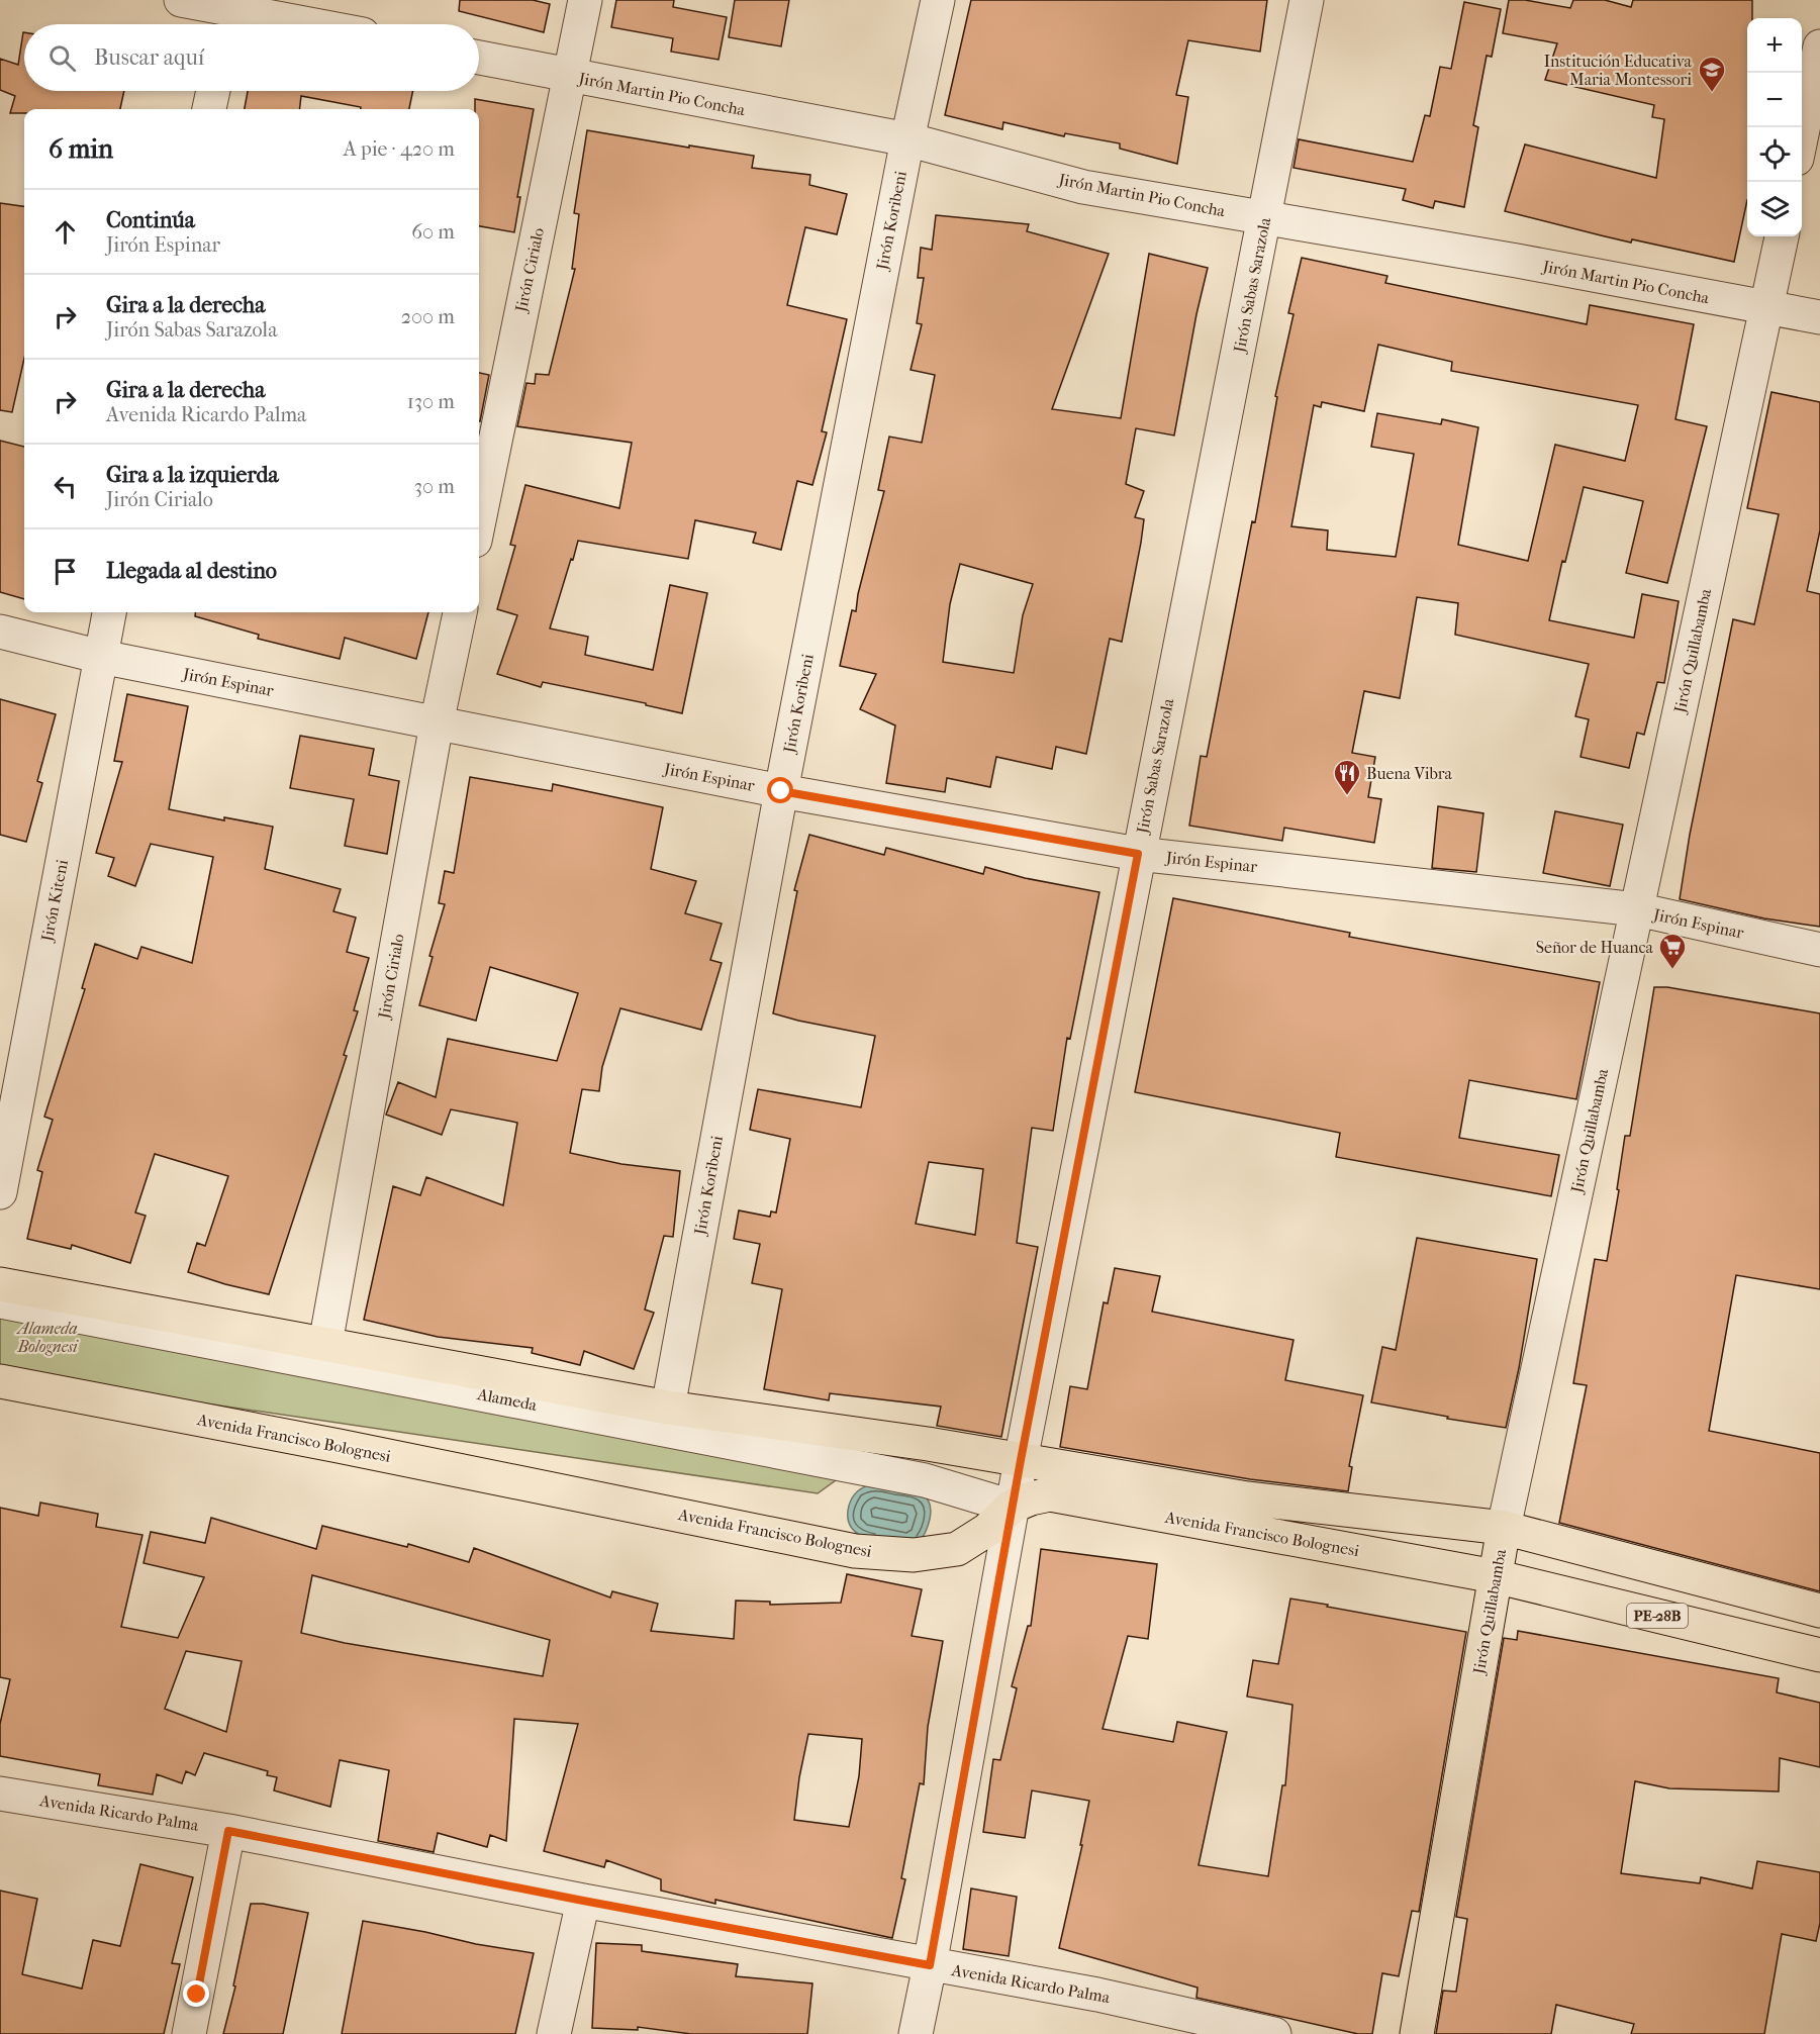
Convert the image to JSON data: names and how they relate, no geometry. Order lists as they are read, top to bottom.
{
  "streets": {
    "main road": ["Jirón Quillabamba", "Avenida Francisco Bolognesi", "PE-28B"],
    "street": [
      "Jirón Martin Pio Concha",
      "Jirón Koribeni",
      "Jirón Cirialo",
      "Jirón Sabas Sarazola",
      "Jirón Espinar",
      "Jirón Kiteni",
      "Alameda",
      "Avenida Ricardo Palma"
    ]
  },
  "crossings": [
    ["Jirón Martin Pio Concha", "Jirón Koribeni"],
    ["Jirón Martin Pio Concha", "Jirón Cirialo"],
    ["Jirón Martin Pio Concha", "Jirón Sabas Sarazola"],
    ["Jirón Martin Pio Concha", "Jirón Quillabamba"],
    ["Jirón Koribeni", "Jirón Espinar"],
    ["Jirón Koribeni", "Avenida Francisco Bolognesi"],
    ["Jirón Cirialo", "Jirón Espinar"],
    ["Jirón Cirialo", "Avenida Francisco Bolognesi"],
    ["Jirón Sabas Sarazola", "Jirón Espinar"],
    ["Jirón Sabas Sarazola", "Alameda"],
    ["Jirón Sabas Sarazola", "Avenida Francisco Bolognesi"],
    ["Jirón Sabas Sarazola", "Avenida Ricardo Palma"],
    ["Jirón Quillabamba", "Jirón Espinar"],
    ["Jirón Quillabamba", "Avenida Francisco Bolognesi"],
    ["Jirón Espinar", "Jirón Kiteni"],
    ["Alameda", "Avenida Francisco Bolognesi"]
  ],
  "parks": ["Alameda Bolognesi"],
  "places": {
    "school or university": ["Institución Educativa Maria Montessori"],
    "restaurant": ["Buena Vibra"],
    "supermarket": ["Señor de Huanca"]
  },
  "page": {
    "map_buttons": ["+", "−"],
    "search": "Buscar aquí",
    "heading": ["6 min", "A pie · 420 m"],
    "list": [
      ["Continúa", "Jirón Espinar", "60 m"],
      ["Gira a la derecha", "Jirón Sabas Sarazola", "200 m"],
      ["Gira a la derecha", "Avenida Ricardo Palma", "130 m"],
      ["Gira a la izquierda", "Jirón Cirialo", "30 m"],
      "Llegada al destino"
    ]
  }
}
